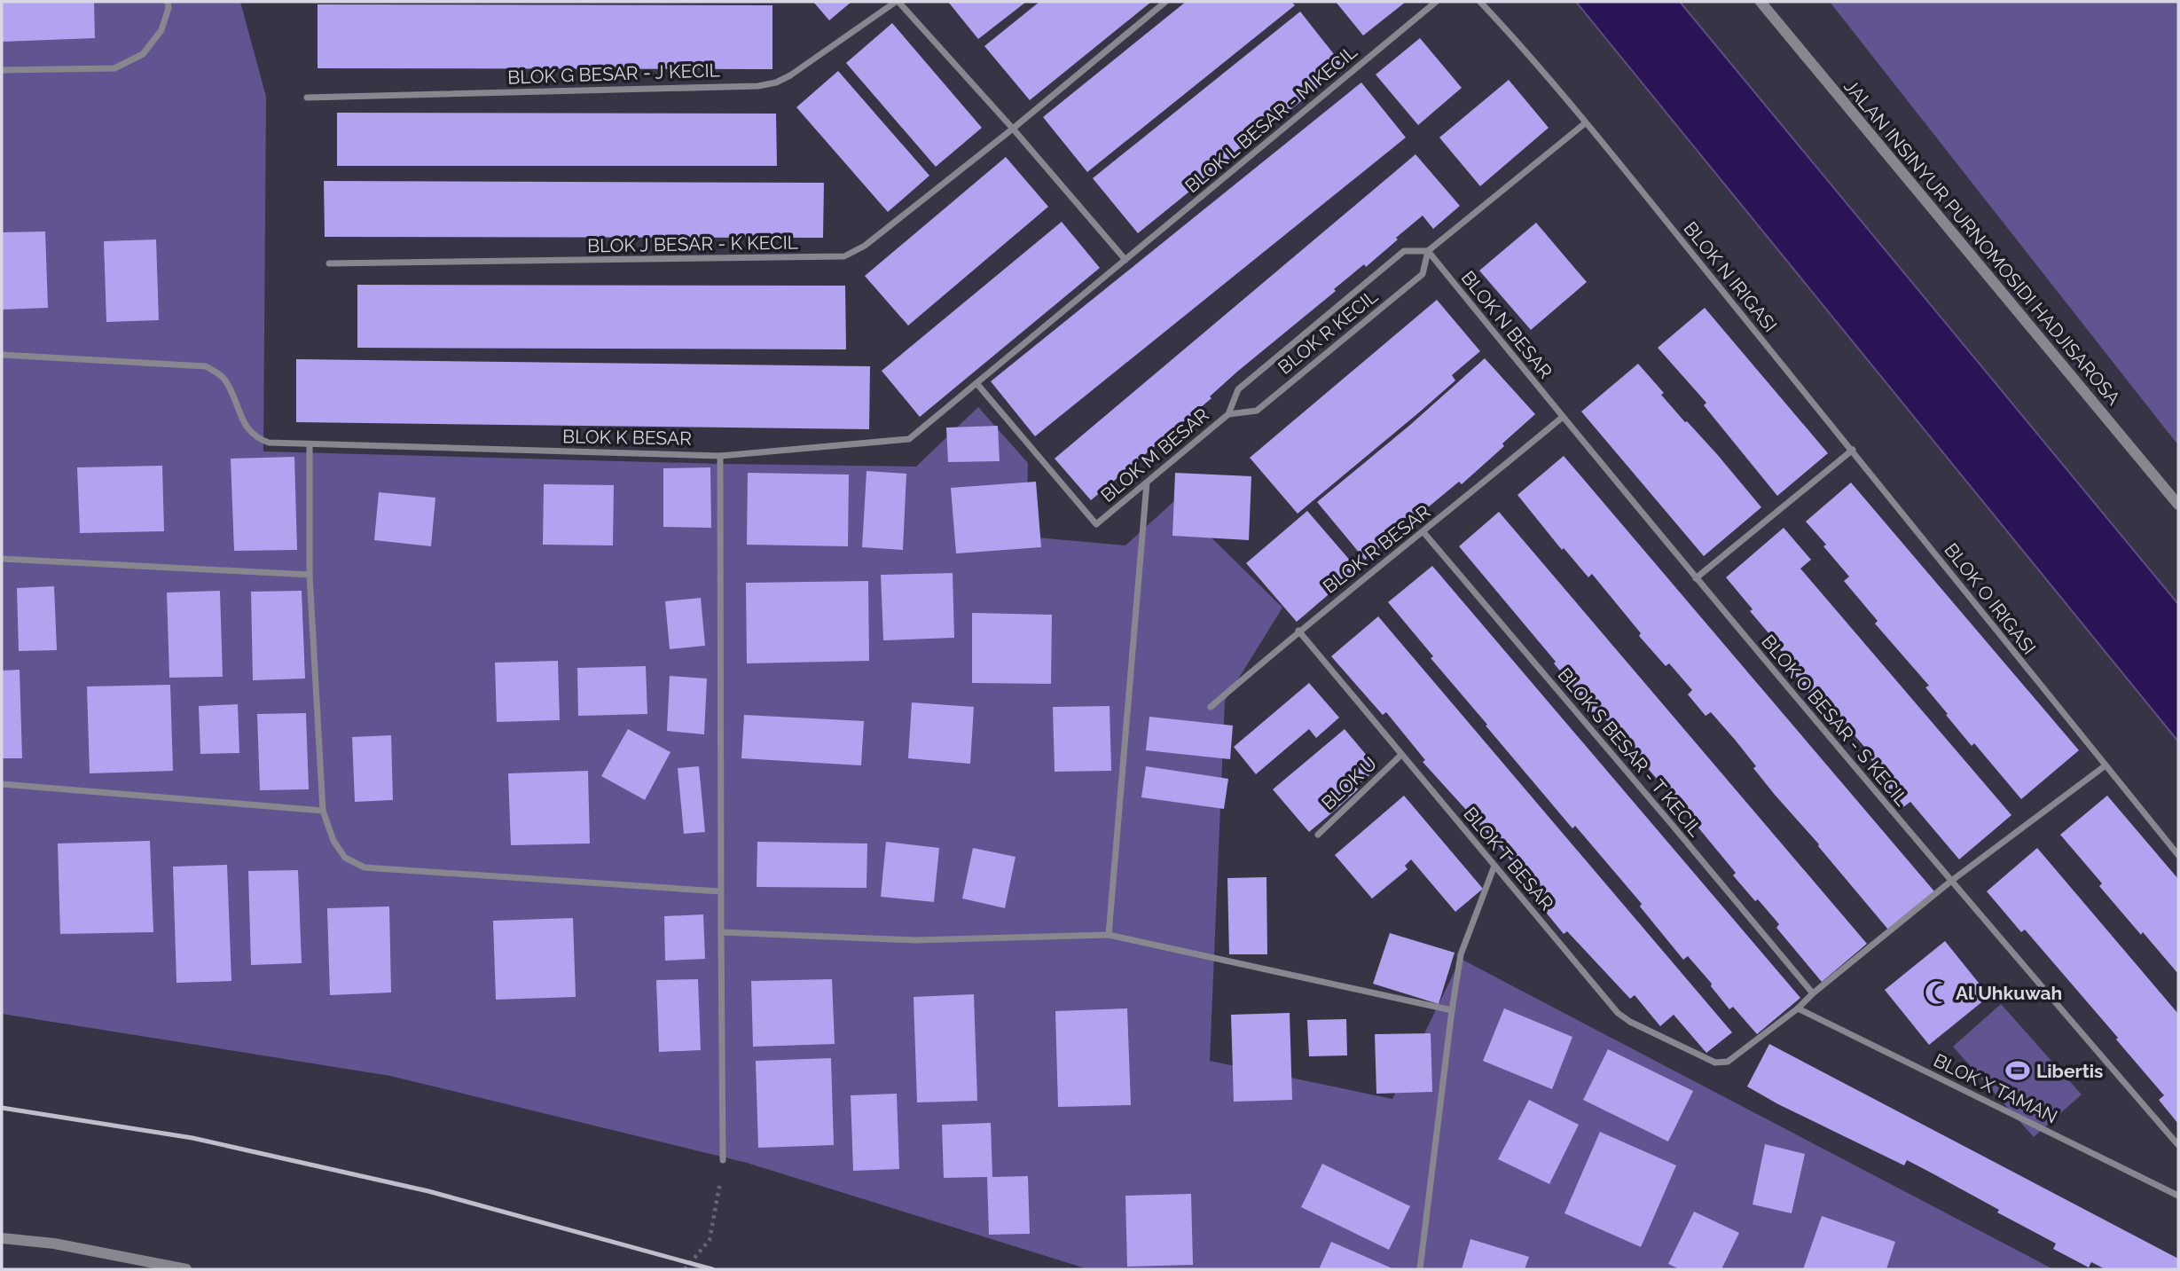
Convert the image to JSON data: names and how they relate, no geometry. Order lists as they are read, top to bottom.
{
  "streets": {
    "street": [
      "BLOK G BESAR - J KECIL",
      "BLOK L BESAR - M KECIL",
      "JALAN INSINYUR PURNOMOSIDI HADJISAROSA",
      "BLOK J BESAR - K KECIL",
      "BLOK N IRIGASI",
      "BLOK N BESAR",
      "BLOK R KECIL",
      "BLOK K BESAR",
      "BLOK M BESAR",
      "BLOK R BESAR",
      "BLOK O IRIGASI",
      "BLOK O BESAR - S KECIL",
      "BLOK S BESAR - T KECIL",
      "BLOK U",
      "BLOK T BESAR",
      "BLOK X TAMAN"
    ]
  },
  "crossings": [
    ["BLOK L BESAR - M KECIL", "BLOK K BESAR"],
    ["BLOK L BESAR - M KECIL", "BLOK M BESAR"],
    ["BLOK N IRIGASI", "BLOK O IRIGASI"],
    ["BLOK N BESAR", "BLOK R KECIL"],
    ["BLOK N BESAR", "BLOK M BESAR"],
    ["BLOK N BESAR", "BLOK R BESAR"],
    ["BLOK N BESAR", "BLOK O BESAR - S KECIL"],
    ["BLOK R KECIL", "BLOK M BESAR"],
    ["BLOK K BESAR", "BLOK M BESAR"],
    ["BLOK R BESAR", "BLOK S BESAR - T KECIL"],
    ["BLOK R BESAR", "BLOK T BESAR"],
    ["BLOK U", "BLOK T BESAR"],
    ["BLOK T BESAR", "BLOK X TAMAN"]
  ],
  "places": {
    "mosque": ["Al Uhkuwah"],
    "sports": ["Libertis"]
  }
}
